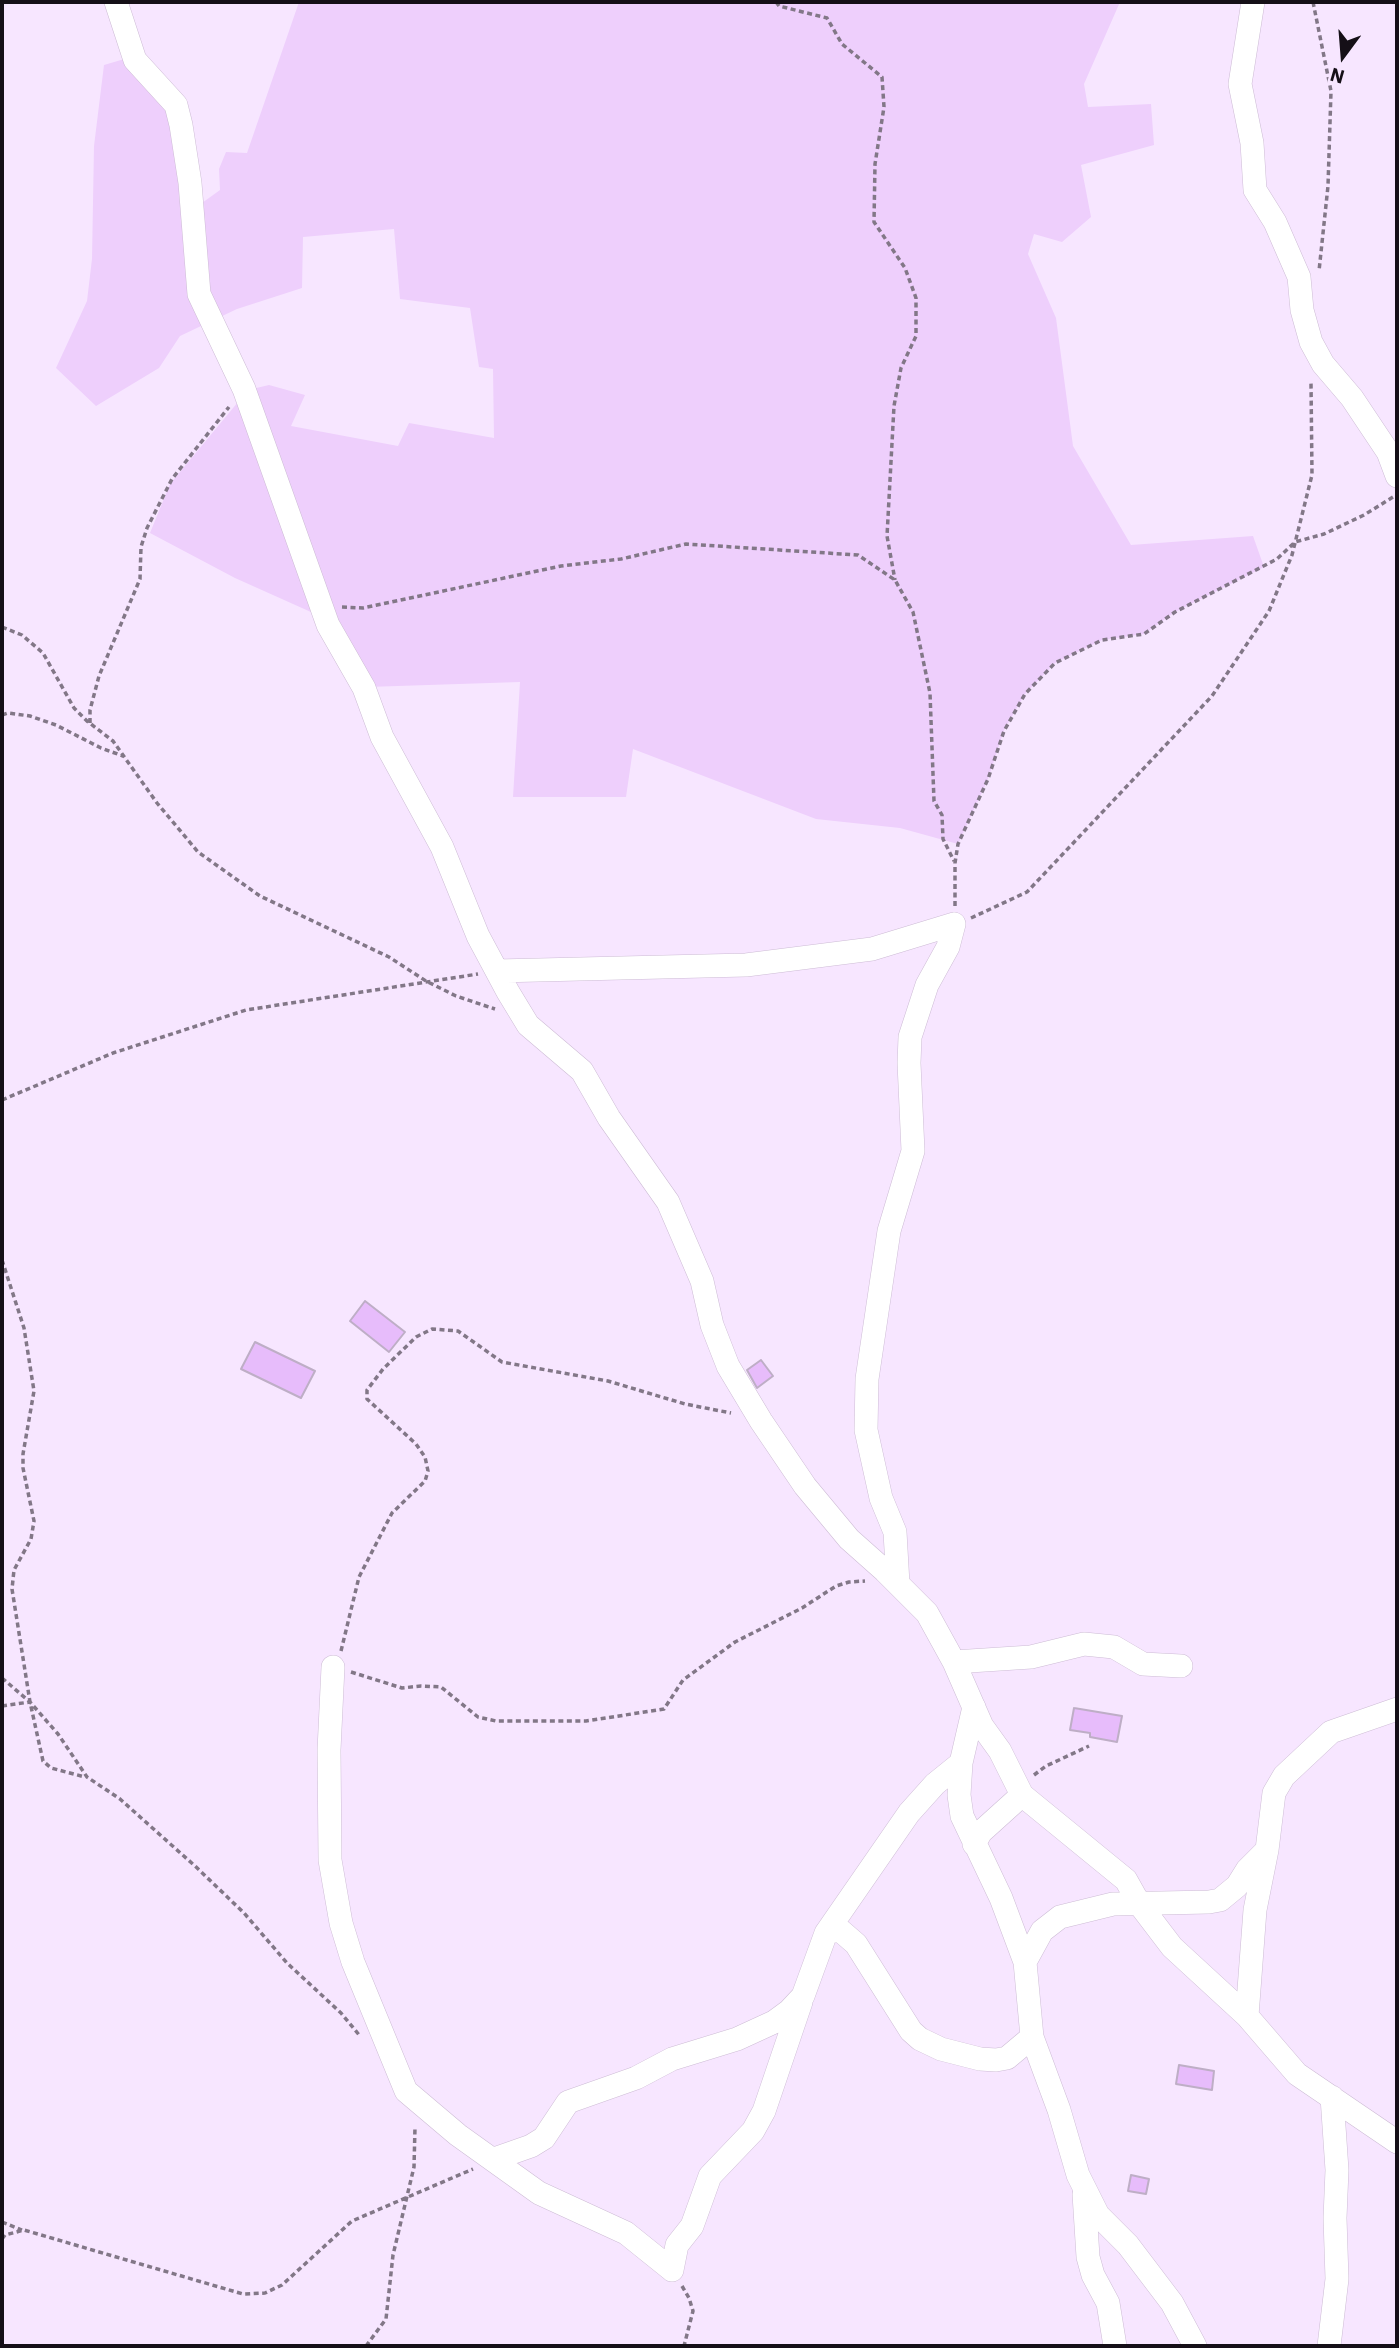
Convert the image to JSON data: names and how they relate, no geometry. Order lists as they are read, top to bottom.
{
  "north": "bottom"
}
